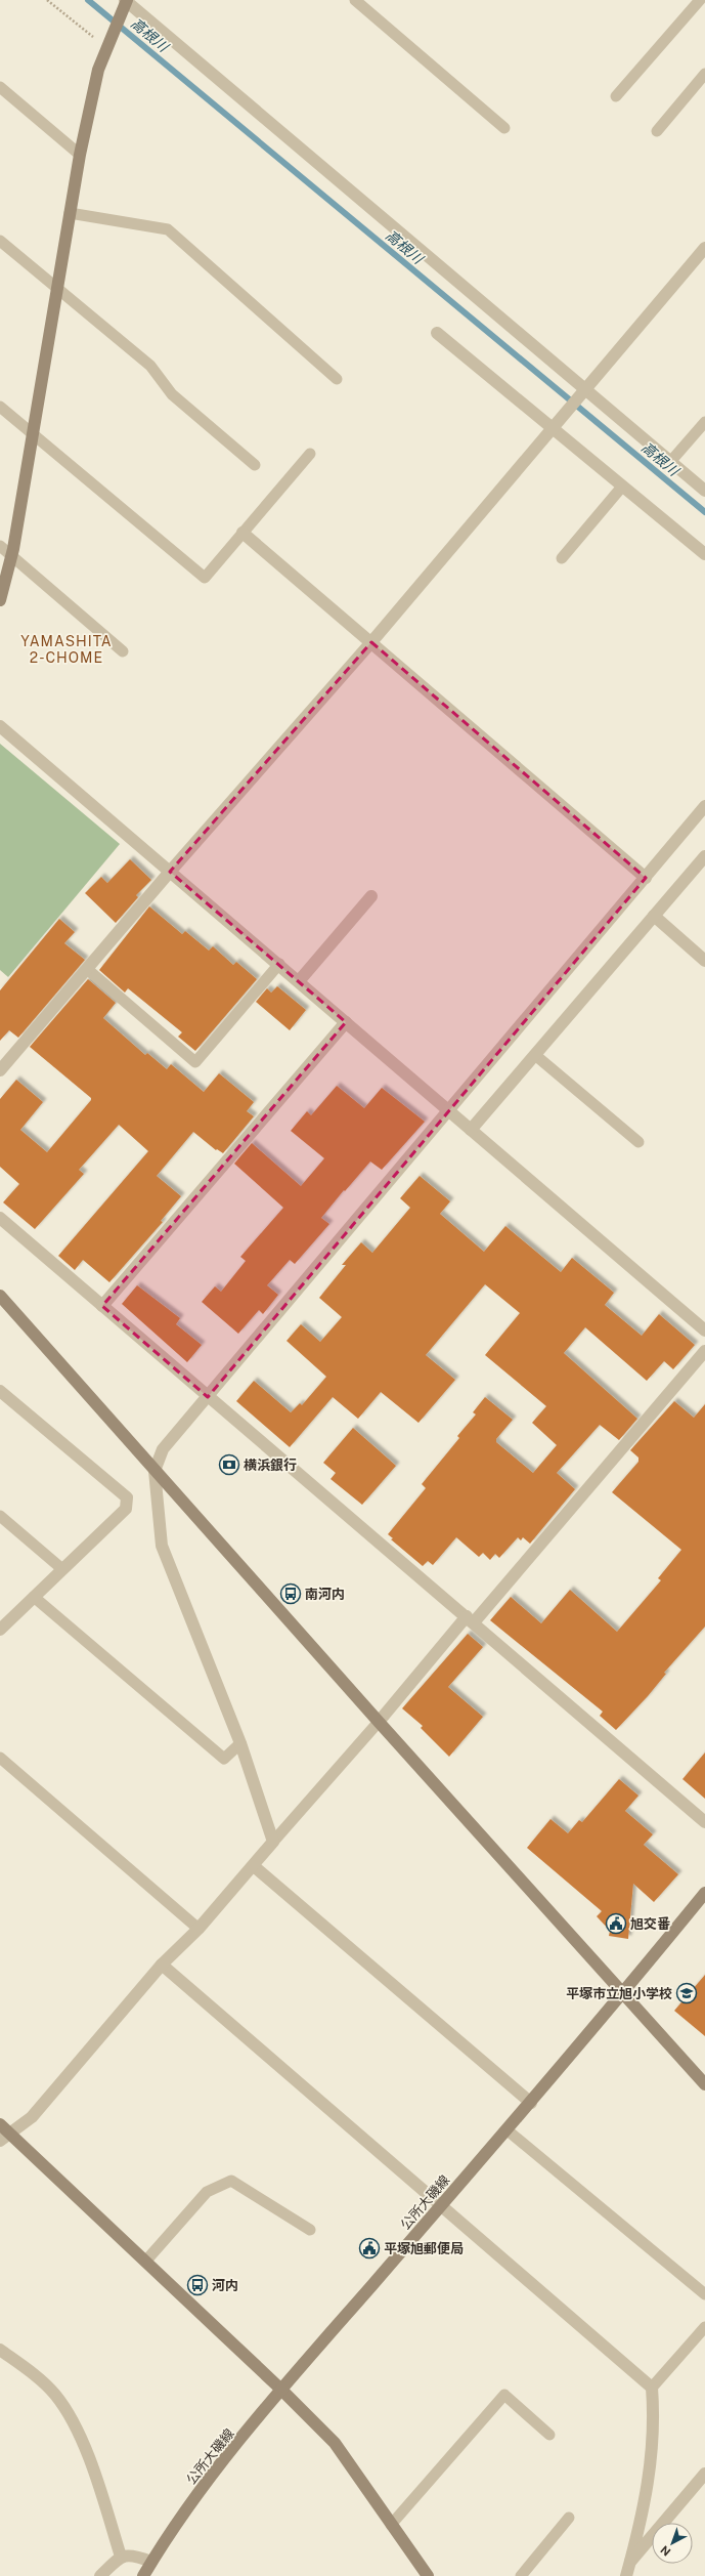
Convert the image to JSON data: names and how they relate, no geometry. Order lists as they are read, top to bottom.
{
  "streets": {
    "street": ["公所大磯線"]
  },
  "districts": ["YAMASHITA 2-CHOME"],
  "water": ["高根川"],
  "places": {
    "bank": ["横浜銀行"],
    "bus stop": ["南河内", "河内"],
    "public building": ["旭交番", "平塚旭郵便局"],
    "school or university": ["平塚市立旭小学校"]
  },
  "north": "bottom left"
}
